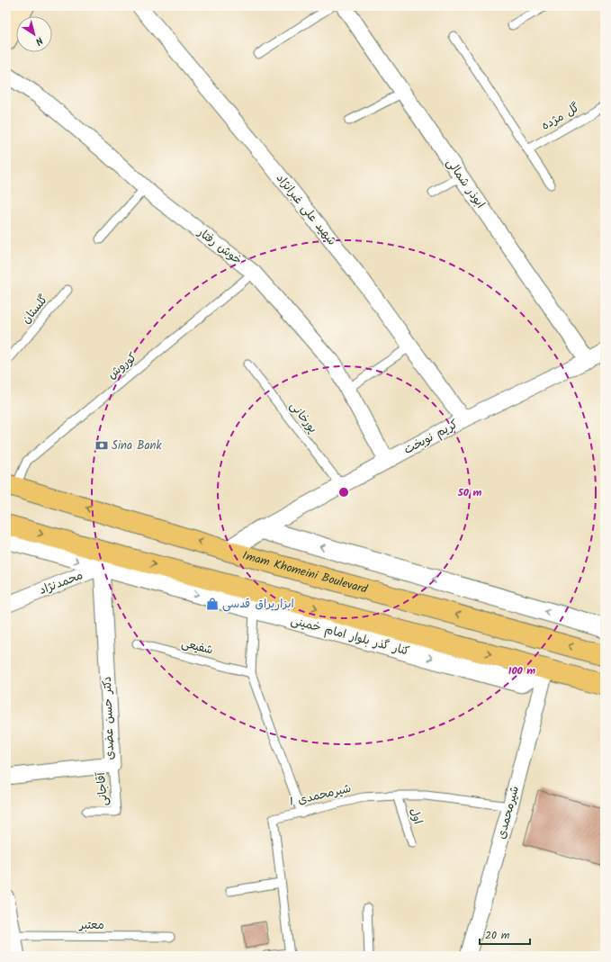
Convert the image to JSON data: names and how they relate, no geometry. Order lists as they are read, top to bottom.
{
  "streets": {
    "main road": ["Imam Khomeini Boulevard"],
    "street": [
      "ابوذر شمالی",
      "شهید علی غبرانژاد",
      "خوش رفتار",
      "کریم نوبخت",
      "محمدنژاد",
      "کنار گذر بلوار امام خمینی",
      "دکتر حسن عضدی",
      "شیرمحمدی"
    ],
    "lane": [
      "گل مژده",
      "گلستان",
      "کوروش",
      "پورخانی",
      "شفیعی",
      "آقاجانی",
      "شیرمحمدی 1",
      "اول",
      "معتبر"
    ]
  },
  "crossings": [
    ["ابوذر شمالی", "کریم نوبخت"],
    ["شهید علی غبرانژاد", "کریم نوبخت"],
    ["خوش رفتار", "کوروش"],
    ["خوش رفتار", "کریم نوبخت"],
    ["کوروش", "Imam Khomeini Boulevard"],
    ["پورخانی", "کریم نوبخت"],
    ["محمدنژاد", "کنار گذر بلوار امام خمینی"],
    ["محمدنژاد", "دکتر حسن عضدی"],
    ["کنار گذر بلوار امام خمینی", "دکتر حسن عضدی"],
    ["کنار گذر بلوار امام خمینی", "شیرمحمدی"],
    ["دکتر حسن عضدی", "آقاجانی"],
    ["شیرمحمدی 1", "شیرمحمدی"],
    ["شیرمحمدی 1", "اول"]
  ],
  "places": {
    "bank": ["Sina Bank"],
    "shop": ["ابزاریراق قدسی"]
  },
  "scale_bar": "20 m",
  "north": "bottom right",
  "rings": ["50 m", "100 m"]
}
